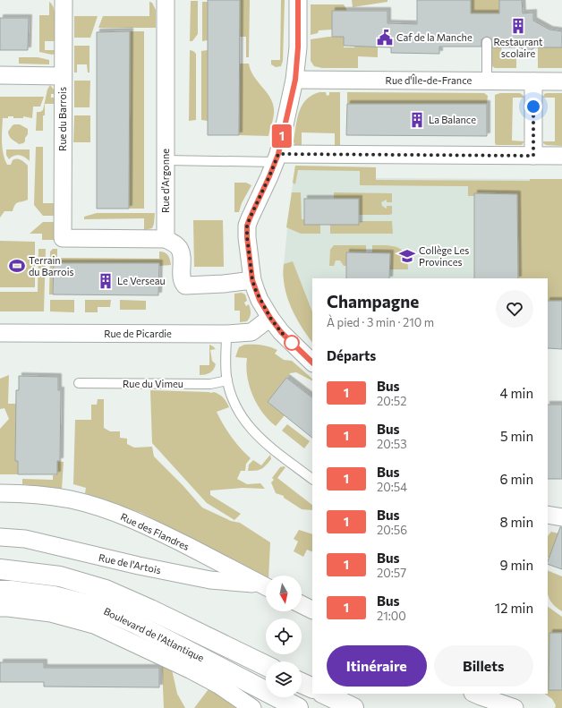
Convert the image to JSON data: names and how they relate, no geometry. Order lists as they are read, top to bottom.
{
  "streets": {
    "main road": ["Boulevard de l'Atlantique"],
    "street": [
      "Rue d'Île-de-France",
      "Rue du Barrois",
      "Rue d'Argonne",
      "Rue de Picardie",
      "Rue des Flandres",
      "Rue de l'Artois"
    ],
    "lane": ["Rue du Vimeu"]
  },
  "crossings": [
    ["Rue du Barrois", "Rue d'Argonne"]
  ],
  "places": {
    "building": ["Restaurant scolaire", "La Balance", "Le Verseau"],
    "public building": ["Caf de la Manche"],
    "school or university": ["Collège Les Provinces"],
    "sports": ["Terrain du Barrois"]
  },
  "lines": ["bus line 1"],
  "north": "bottom",
  "page": {
    "on_map": "1",
    "heading": [
      ["Champagne", "À pied · 3 min · 210 m"],
      "Départs"
    ],
    "list": [
      {
        "mark": "1",
        "name": "Bus",
        "note": "20:52",
        "value": "4 min"
      },
      {
        "mark": "1",
        "name": "Bus",
        "note": "20:53",
        "value": "5 min"
      },
      {
        "mark": "1",
        "name": "Bus",
        "note": "20:54",
        "value": "6 min"
      },
      {
        "mark": "1",
        "name": "Bus",
        "note": "20:56",
        "value": "8 min"
      },
      {
        "mark": "1",
        "name": "Bus",
        "note": "20:57",
        "value": "9 min"
      },
      {
        "mark": "1",
        "name": "Bus",
        "note": "21:00",
        "value": "12 min"
      }
    ],
    "buttons": ["Itinéraire", "Billets"]
  }
}
